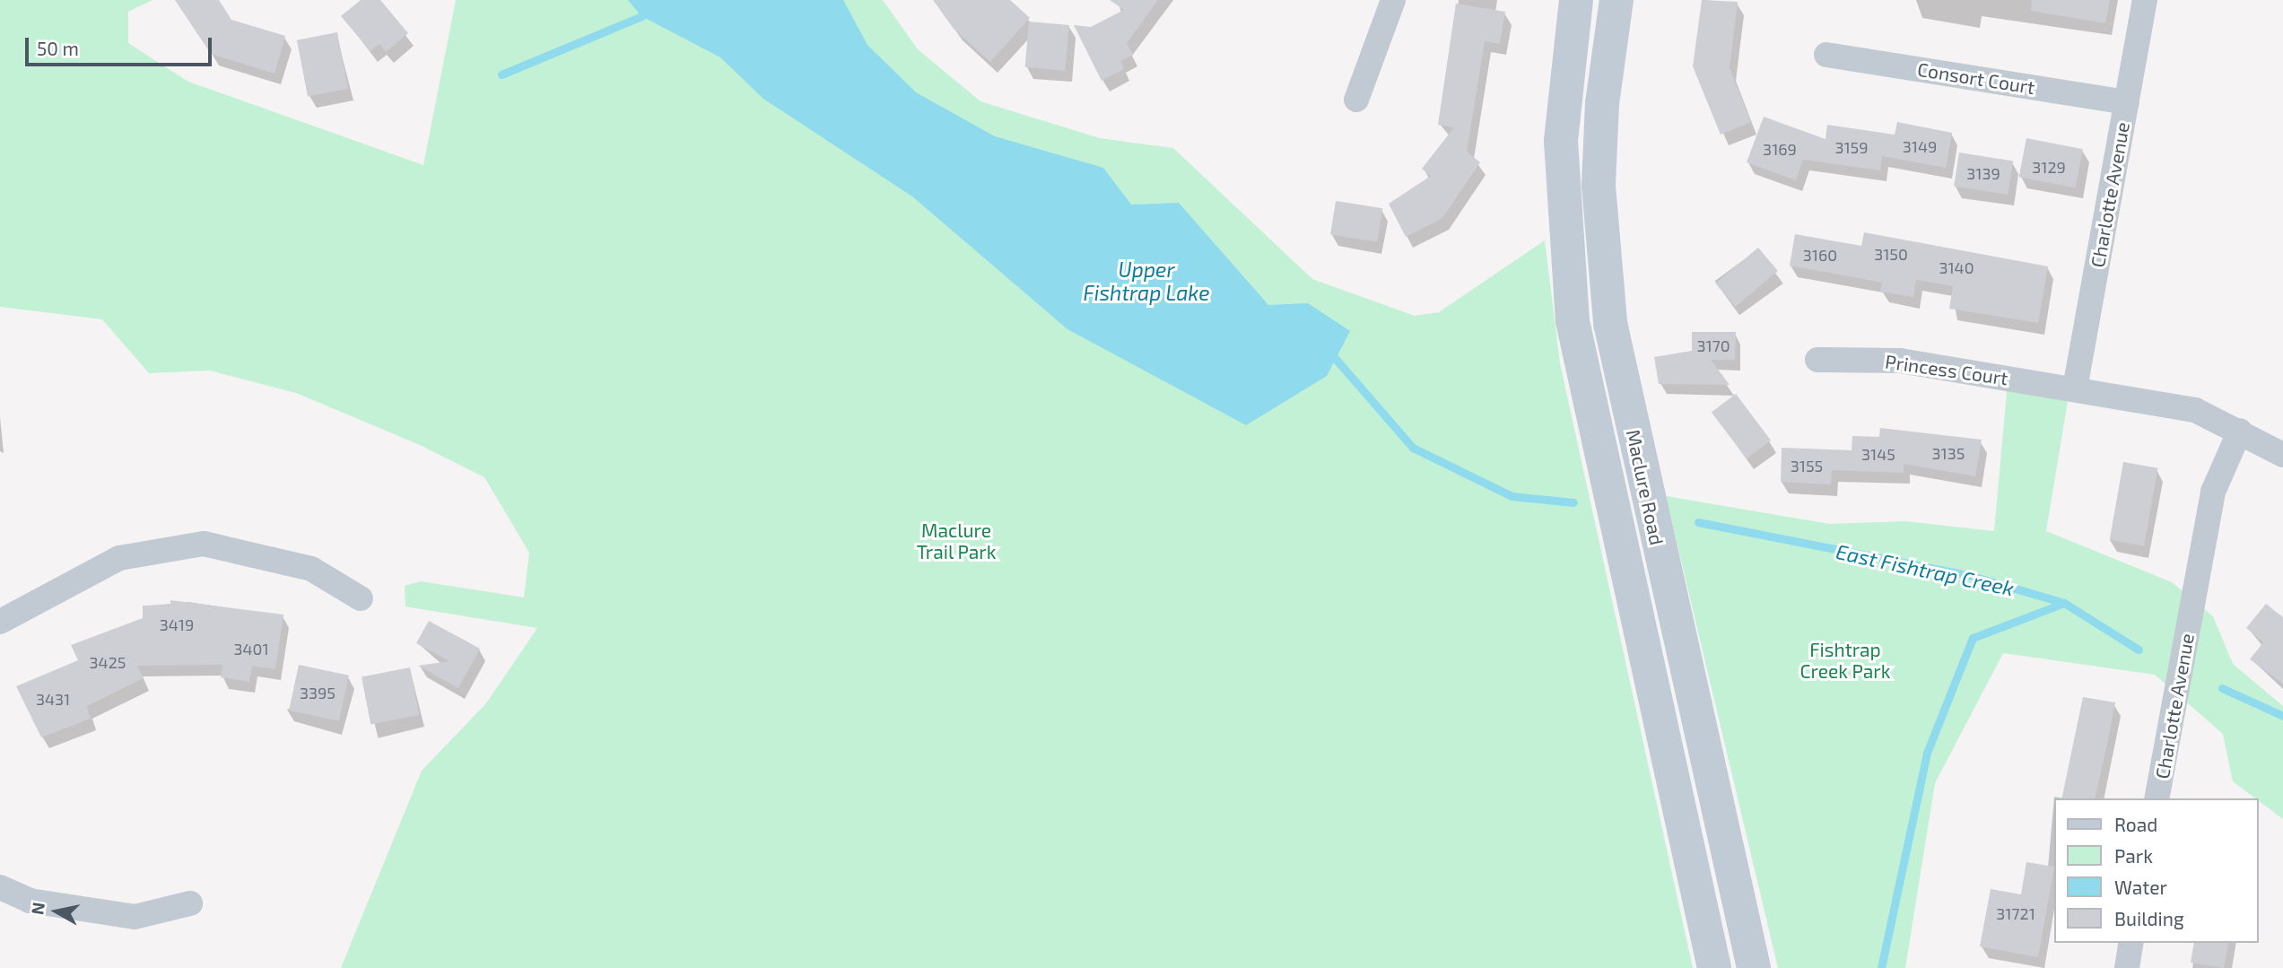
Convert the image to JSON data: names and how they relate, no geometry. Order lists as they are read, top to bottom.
{
  "streets": {
    "main road": ["Maclure Road"],
    "street": ["Consort Court", "Charlotte Avenue", "Princess Court"]
  },
  "crossings": [
    ["Consort Court", "Charlotte Avenue"],
    ["Charlotte Avenue", "Princess Court"]
  ],
  "water": ["Upper Fishtrap Lake", "East Fishtrap Creek"],
  "parks": ["Maclure Trail Park", "Fishtrap Creek Park"],
  "house_numbers": [
    "3149",
    "3159",
    "3169",
    "3129",
    "3139",
    "3150",
    "3160",
    "3140",
    "3170",
    "3135",
    "3145",
    "3155",
    "3419",
    "3401",
    "3425",
    "3395",
    "3431",
    "31721"
  ],
  "legend": [
    "Road",
    "Park",
    "Water",
    "Building"
  ],
  "scale_bar": "50 m",
  "north": "left"
}
